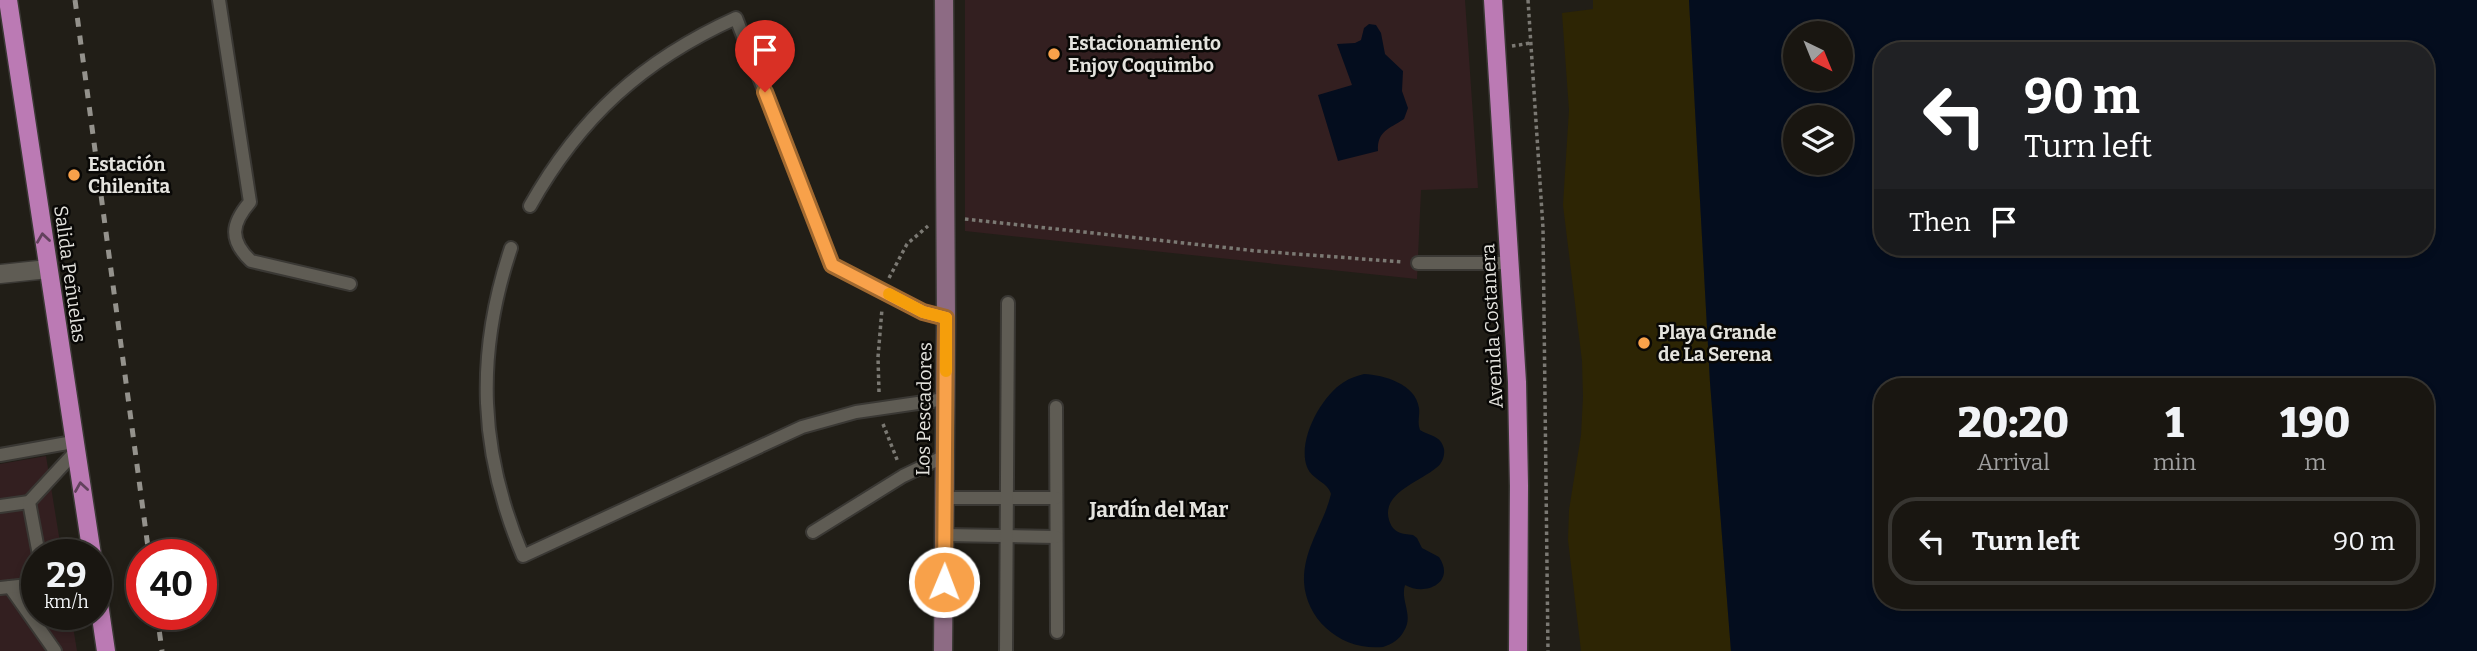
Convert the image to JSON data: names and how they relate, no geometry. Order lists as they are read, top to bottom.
{
  "streets": {
    "main road": ["Salida Peñuelas", "Avenida Costanera"],
    "street": ["Los Pescadores"]
  },
  "one_way": ["Salida Peñuelas"],
  "districts": ["Jardín del Mar"],
  "places": ["Estacionamiento Enjoy Coquimbo", "Estación Chilenita", "Playa Grande de La Serena"],
  "north": "bottom right",
  "page": {
    "turn": ["90 m", "Turn left"],
    "then": "Then",
    "eta": [
      "20:20",
      "Arrival",
      "1",
      "min",
      "190",
      "m"
    ],
    "list": [
      {
        "name": "Turn left",
        "value": "90 m"
      }
    ],
    "speed": "29 km/h",
    "limit": "40"
  }
}
